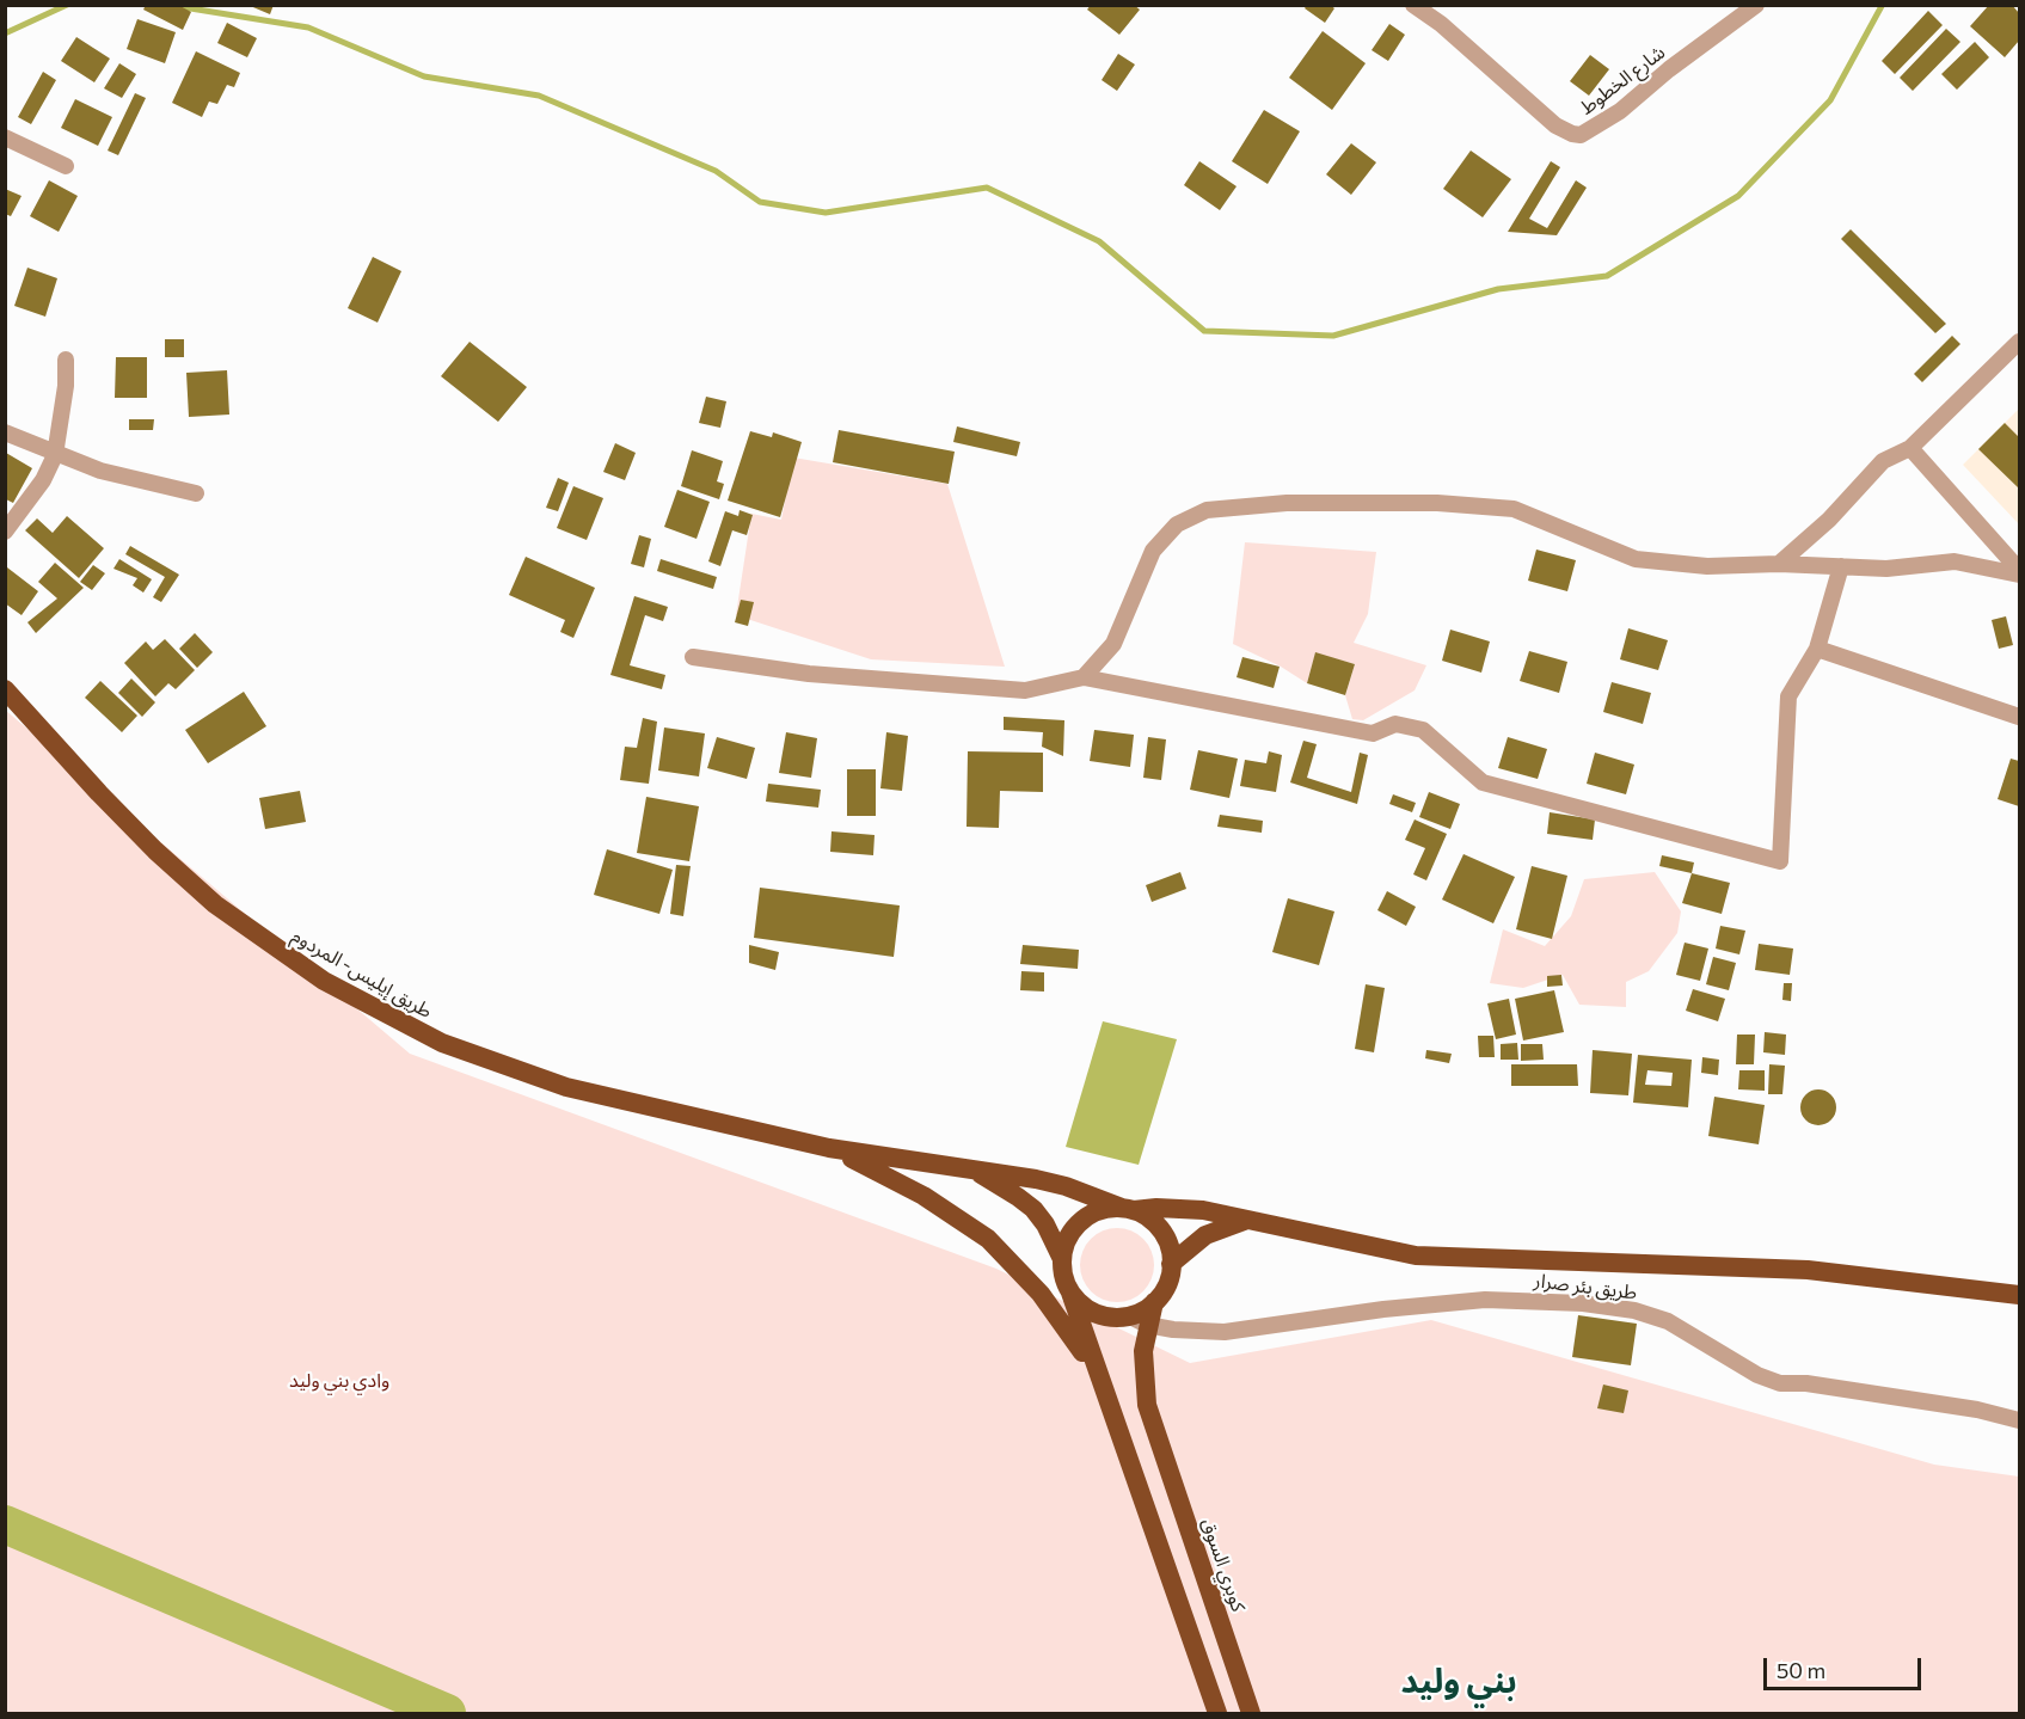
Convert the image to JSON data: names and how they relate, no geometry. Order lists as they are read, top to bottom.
{
  "streets": {
    "highway": ["طريق إيليس- المردوم", "كوبري السوق"],
    "street": ["شارع الخطوط", "طريق بئر صرار"]
  },
  "crossings": [
    ["طريق بئر صرار", "كوبري السوق"]
  ],
  "districts": ["بني وليد"],
  "parks": ["وادي بني وليد"],
  "scale_bar": "50 m"
}
